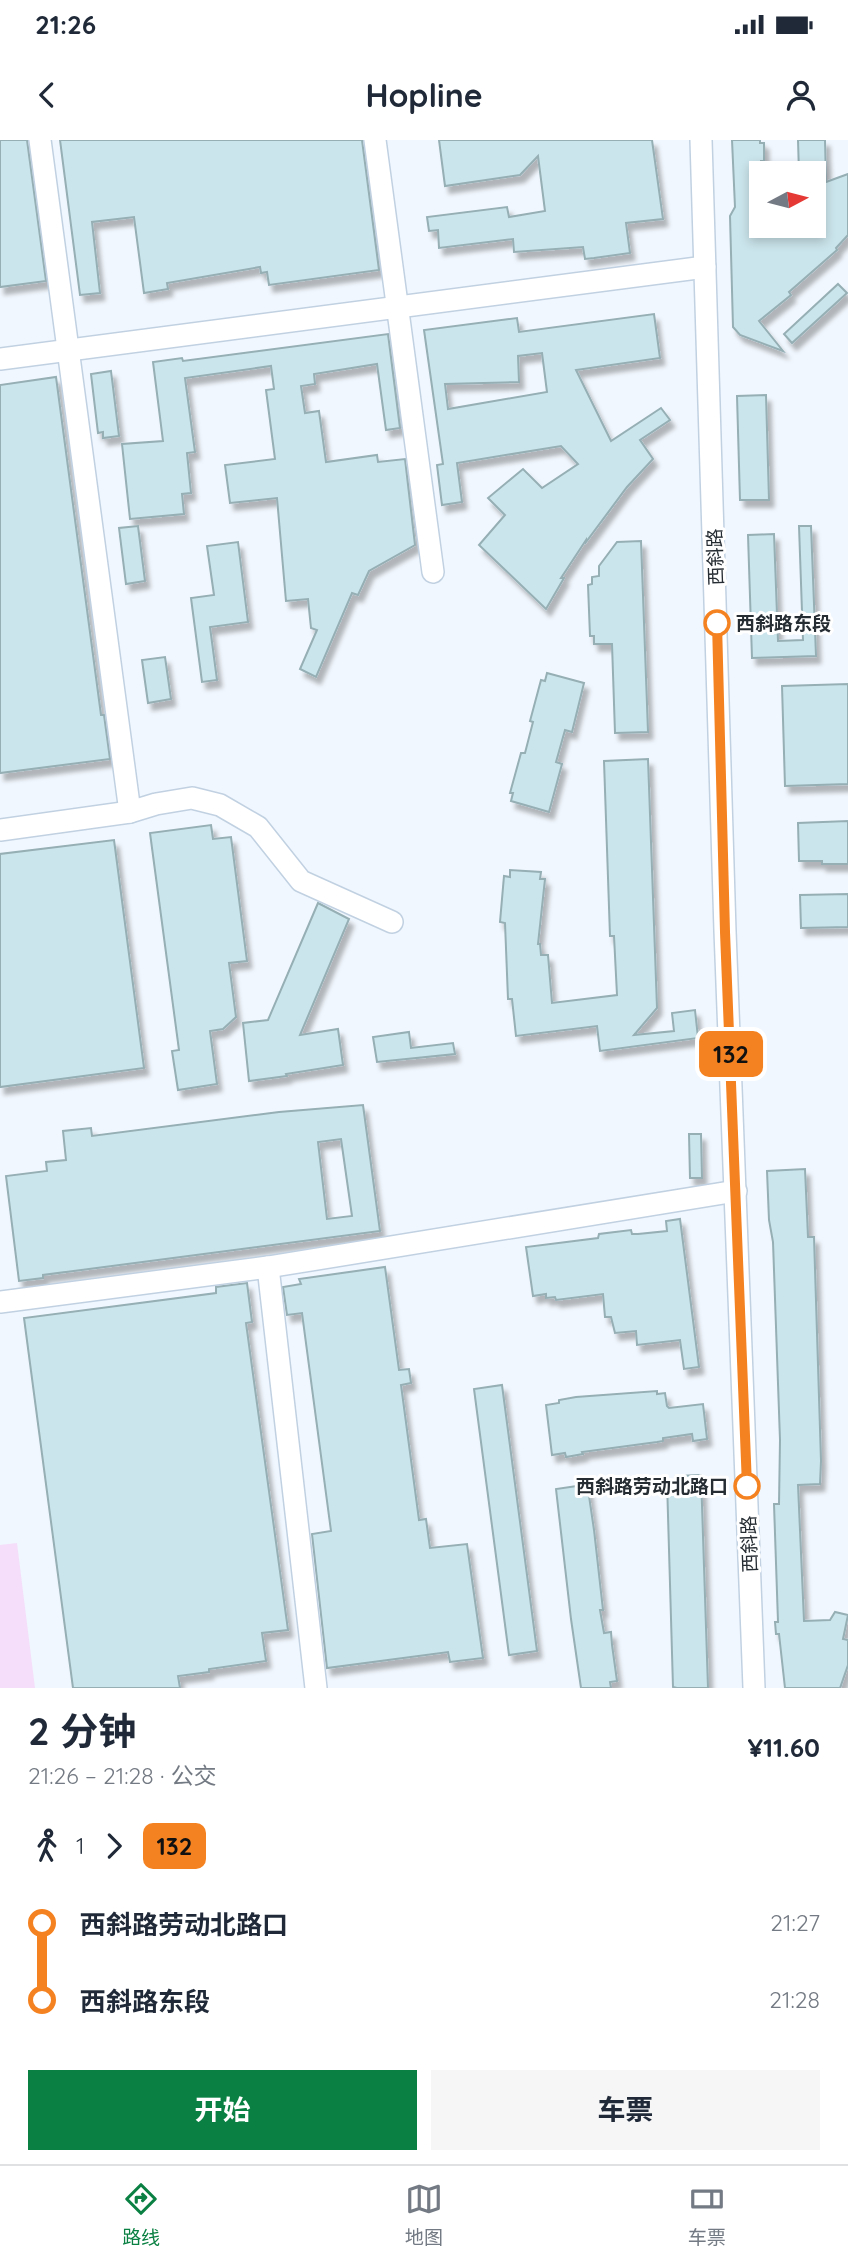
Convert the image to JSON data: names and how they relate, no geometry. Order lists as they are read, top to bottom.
{
  "streets": {
    "street": ["西斜路"]
  },
  "places": ["西斜路东段", "西斜路劳动北路口"],
  "lines": ["bus line 132"],
  "north": "right",
  "page": {
    "status": "21:26",
    "header": "Hopline",
    "on_map": "132",
    "heading": ["2 分钟", "21:26 – 21:28 · 公交", "¥11.60"],
    "legs": ["1", "132"],
    "list": [
      {
        "name": "西斜路劳动北路口",
        "value": "21:27"
      },
      {
        "name": "西斜路东段",
        "value": "21:28"
      }
    ],
    "buttons": ["开始", "车票"],
    "tabs": ["路线", "地图", "车票"]
  }
}
